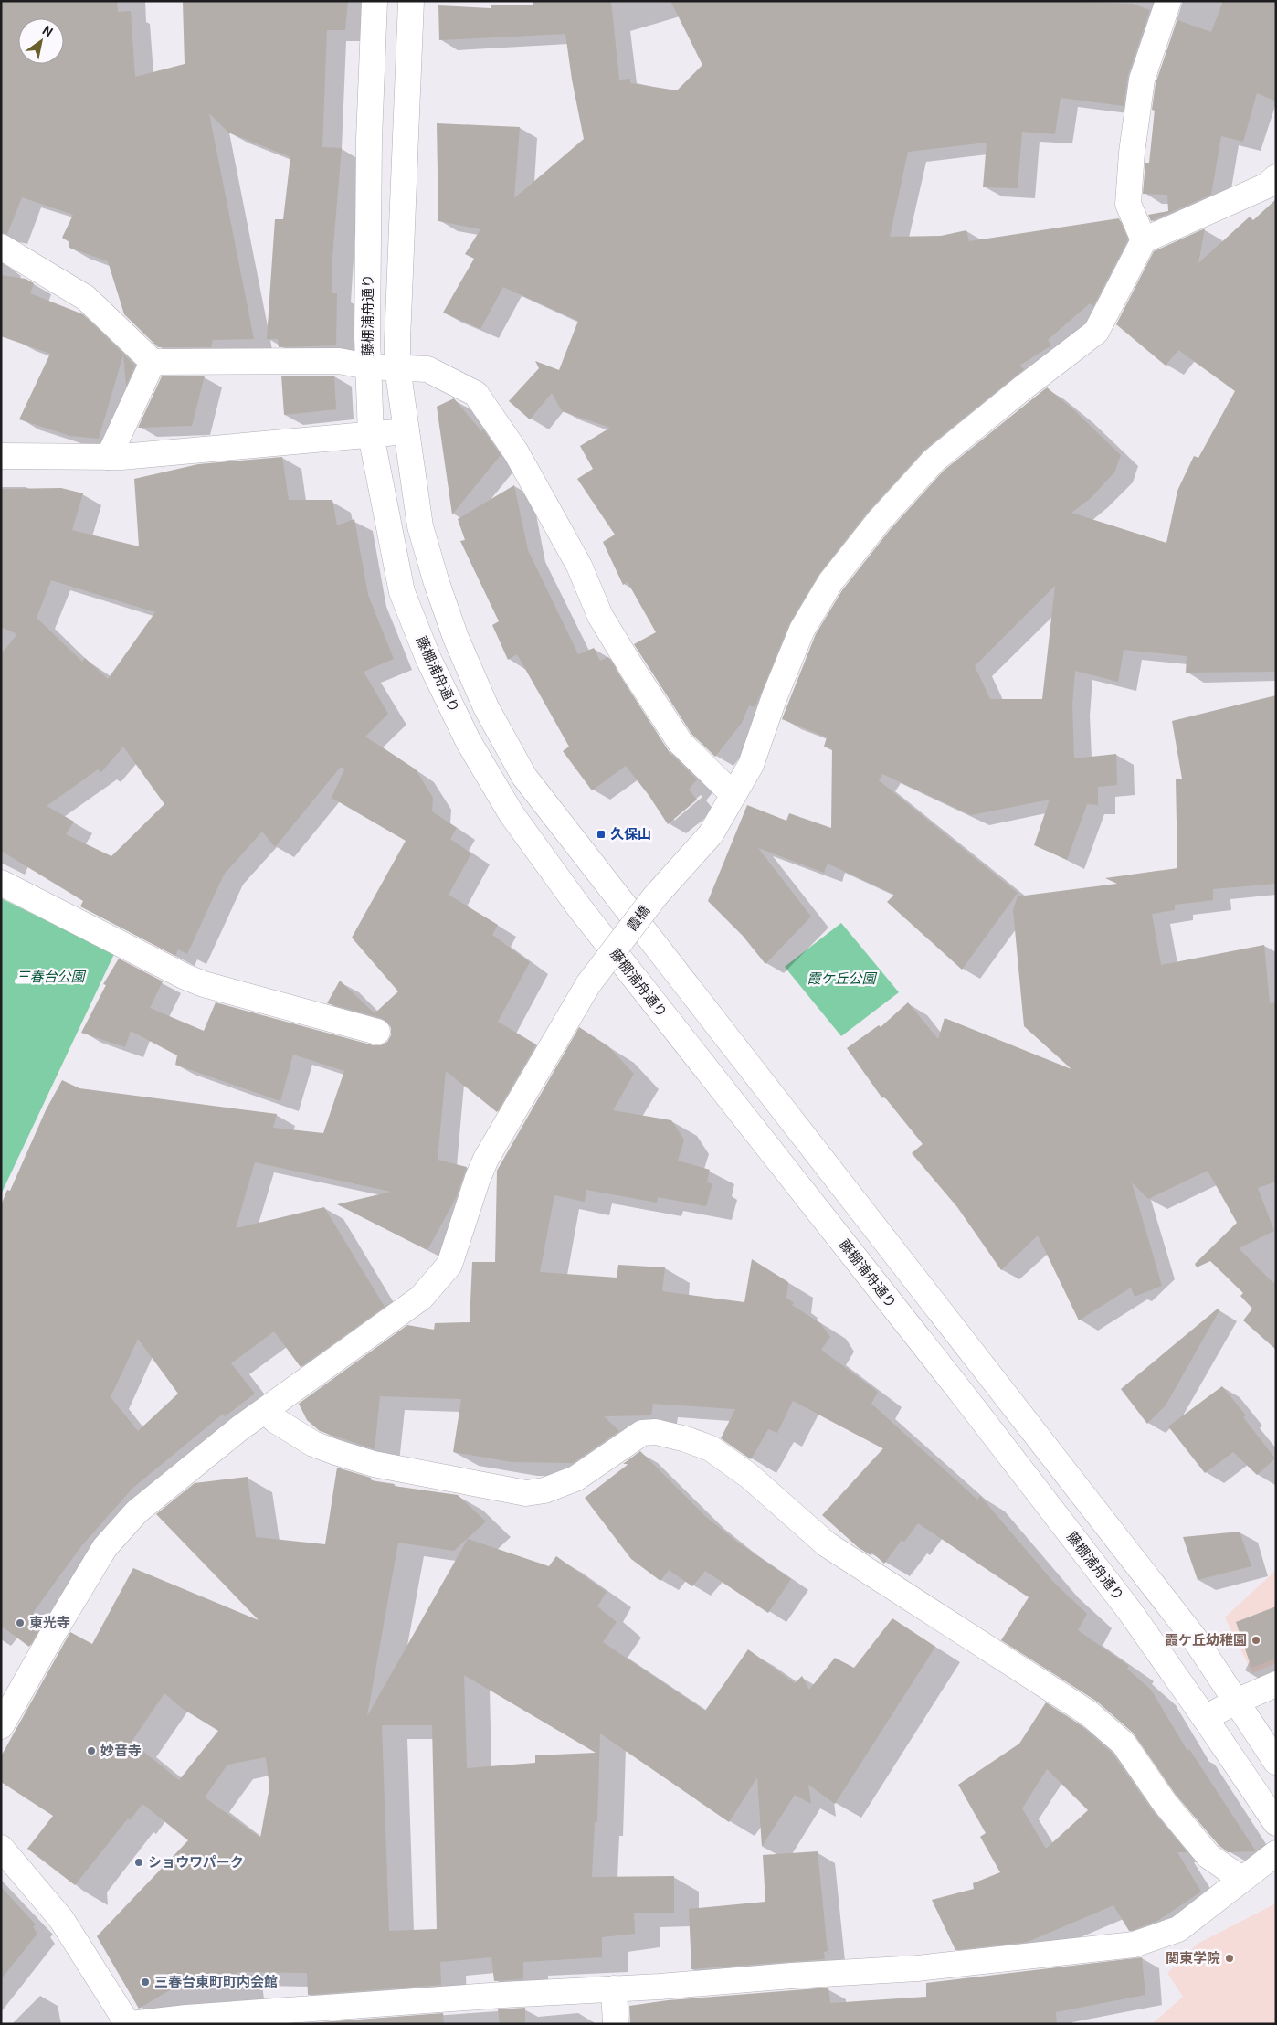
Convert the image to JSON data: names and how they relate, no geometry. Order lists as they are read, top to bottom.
{
  "streets": {
    "street": ["藤棚浦舟通り", "霞橋"]
  },
  "parks": ["三春台公園", "霞ケ丘公園"],
  "places": {
    "transit": ["久保山"],
    "other": [
      "東光寺",
      "霞ケ丘幼稚園",
      "妙音寺",
      "ショウワパーク",
      "関東学院",
      "三春台東町町内会館"
    ]
  },
  "north": "top right"
}
